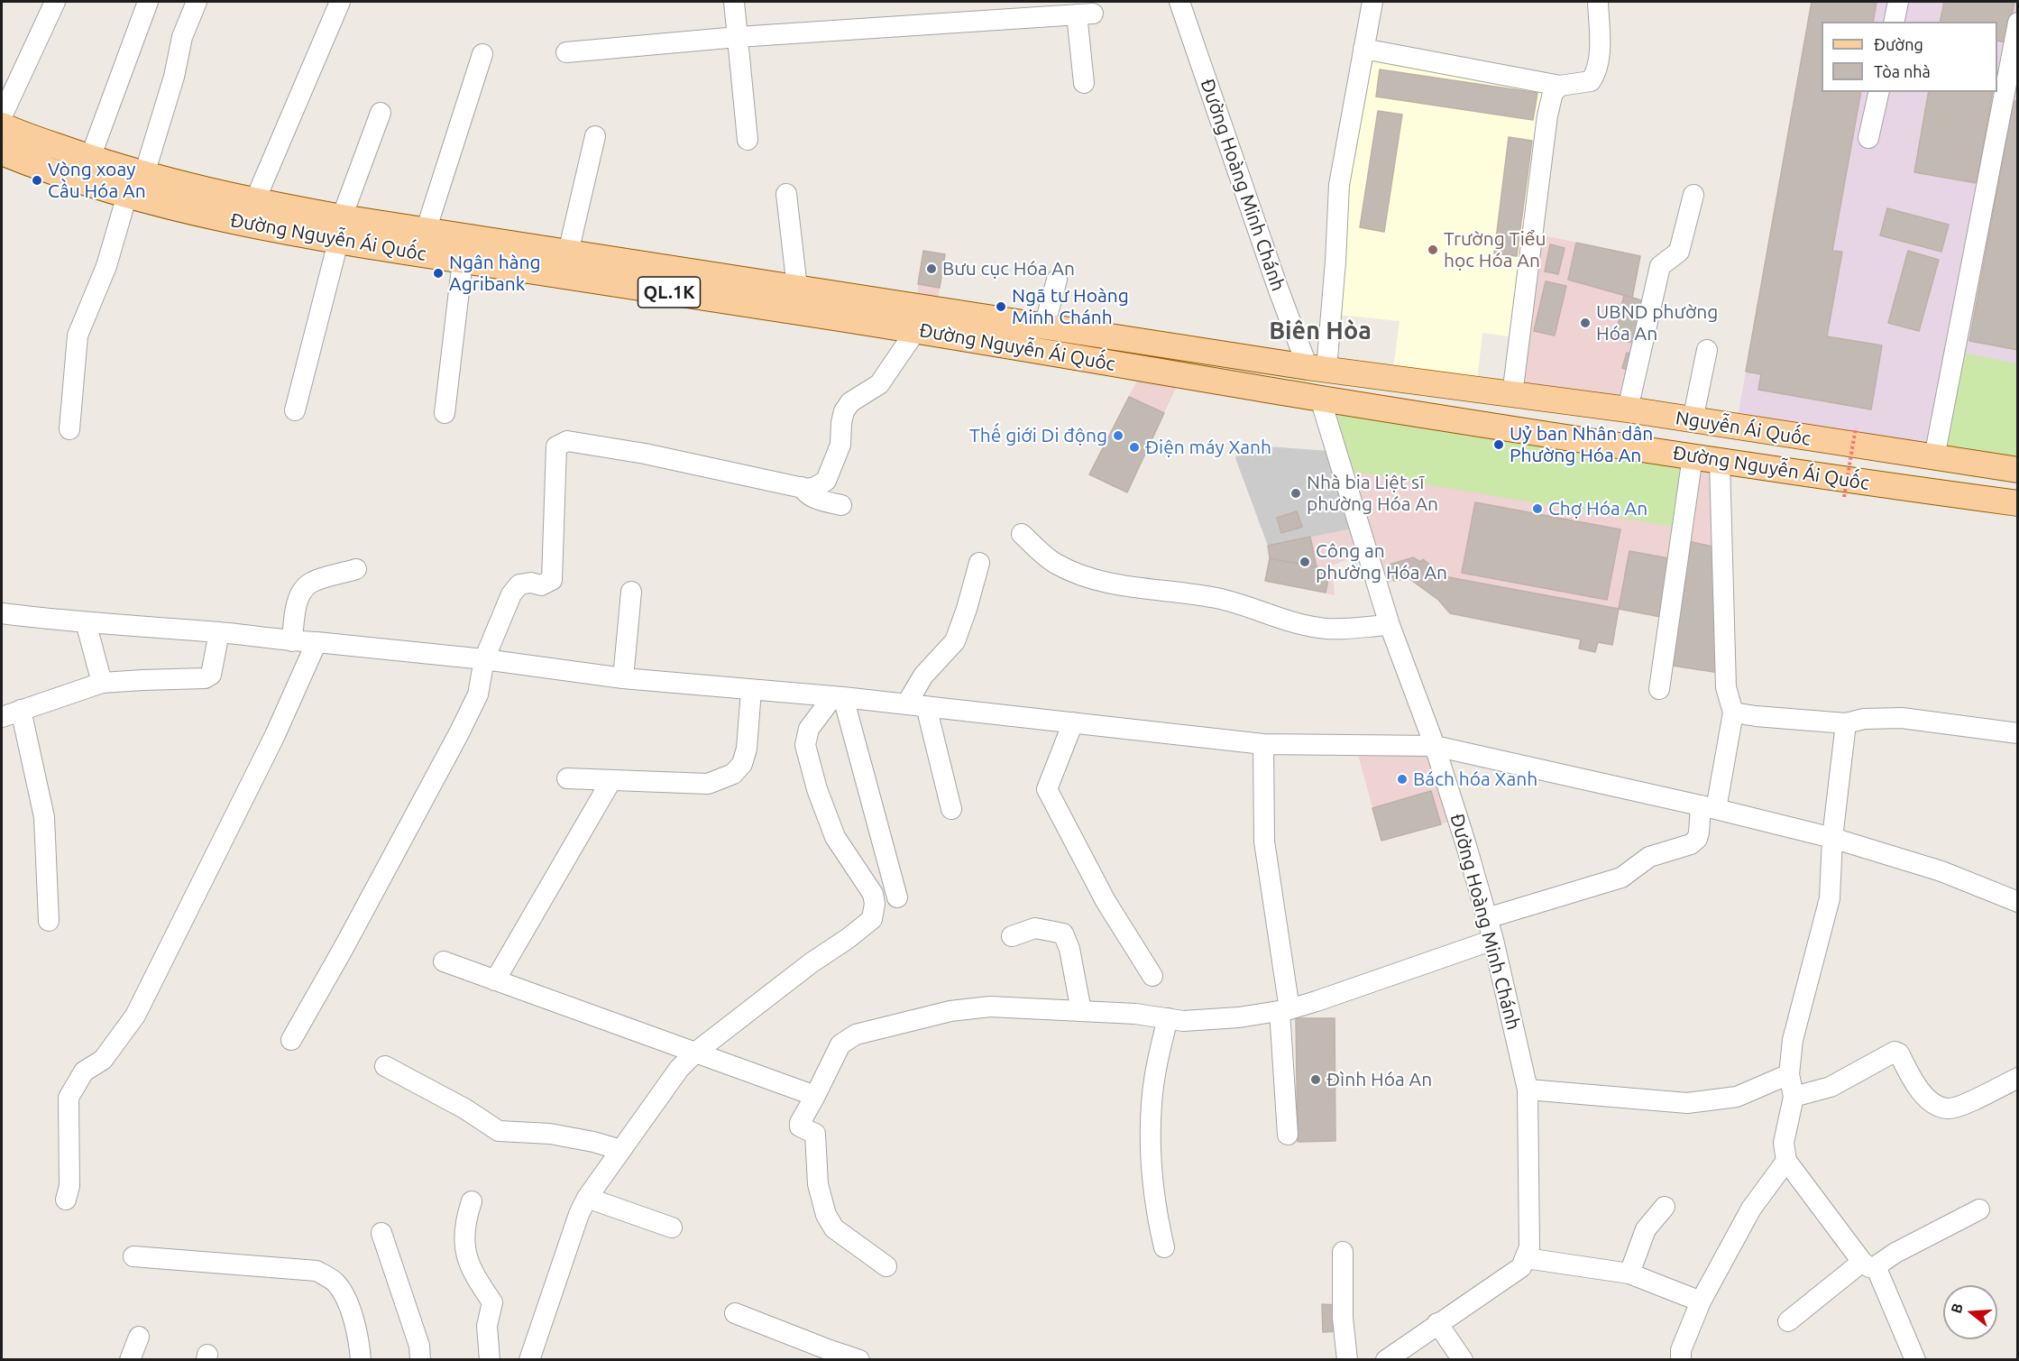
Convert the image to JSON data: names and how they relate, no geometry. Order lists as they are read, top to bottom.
{
  "streets": {
    "main road": ["Đường Nguyễn Ái Quốc", "QL.1K", "Nguyễn Ái Quốc"],
    "street": ["Đường Hoàng Minh Chánh"]
  },
  "crossings": [
    ["Đường Hoàng Minh Chánh", "Đường Nguyễn Ái Quốc"],
    ["Đường Hoàng Minh Chánh", "Nguyễn Ái Quốc"],
    ["Đường Nguyễn Ái Quốc", "Nguyễn Ái Quốc"]
  ],
  "districts": ["Biên Hòa"],
  "places": [
    "Vòng xoay Cầu Hóa An",
    "Trường Tiểu học Hóa An",
    "Bưu cục Hóa An",
    "Ngân hàng Agribank",
    "Ngã tư Hoàng Minh Chánh",
    "UBND phường Hóa An",
    "Thế giới Di động",
    "Uỷ ban Nhân dân Phường Hóa An",
    "Điện máy Xanh",
    "Nhà bia Liệt sĩ phường Hóa An",
    "Chợ Hóa An",
    "Công an phường Hóa An",
    "Bách hóa Xanh",
    "Đình Hóa An"
  ],
  "legend": ["Đường", "Tòa nhà"],
  "north": "left"
}
